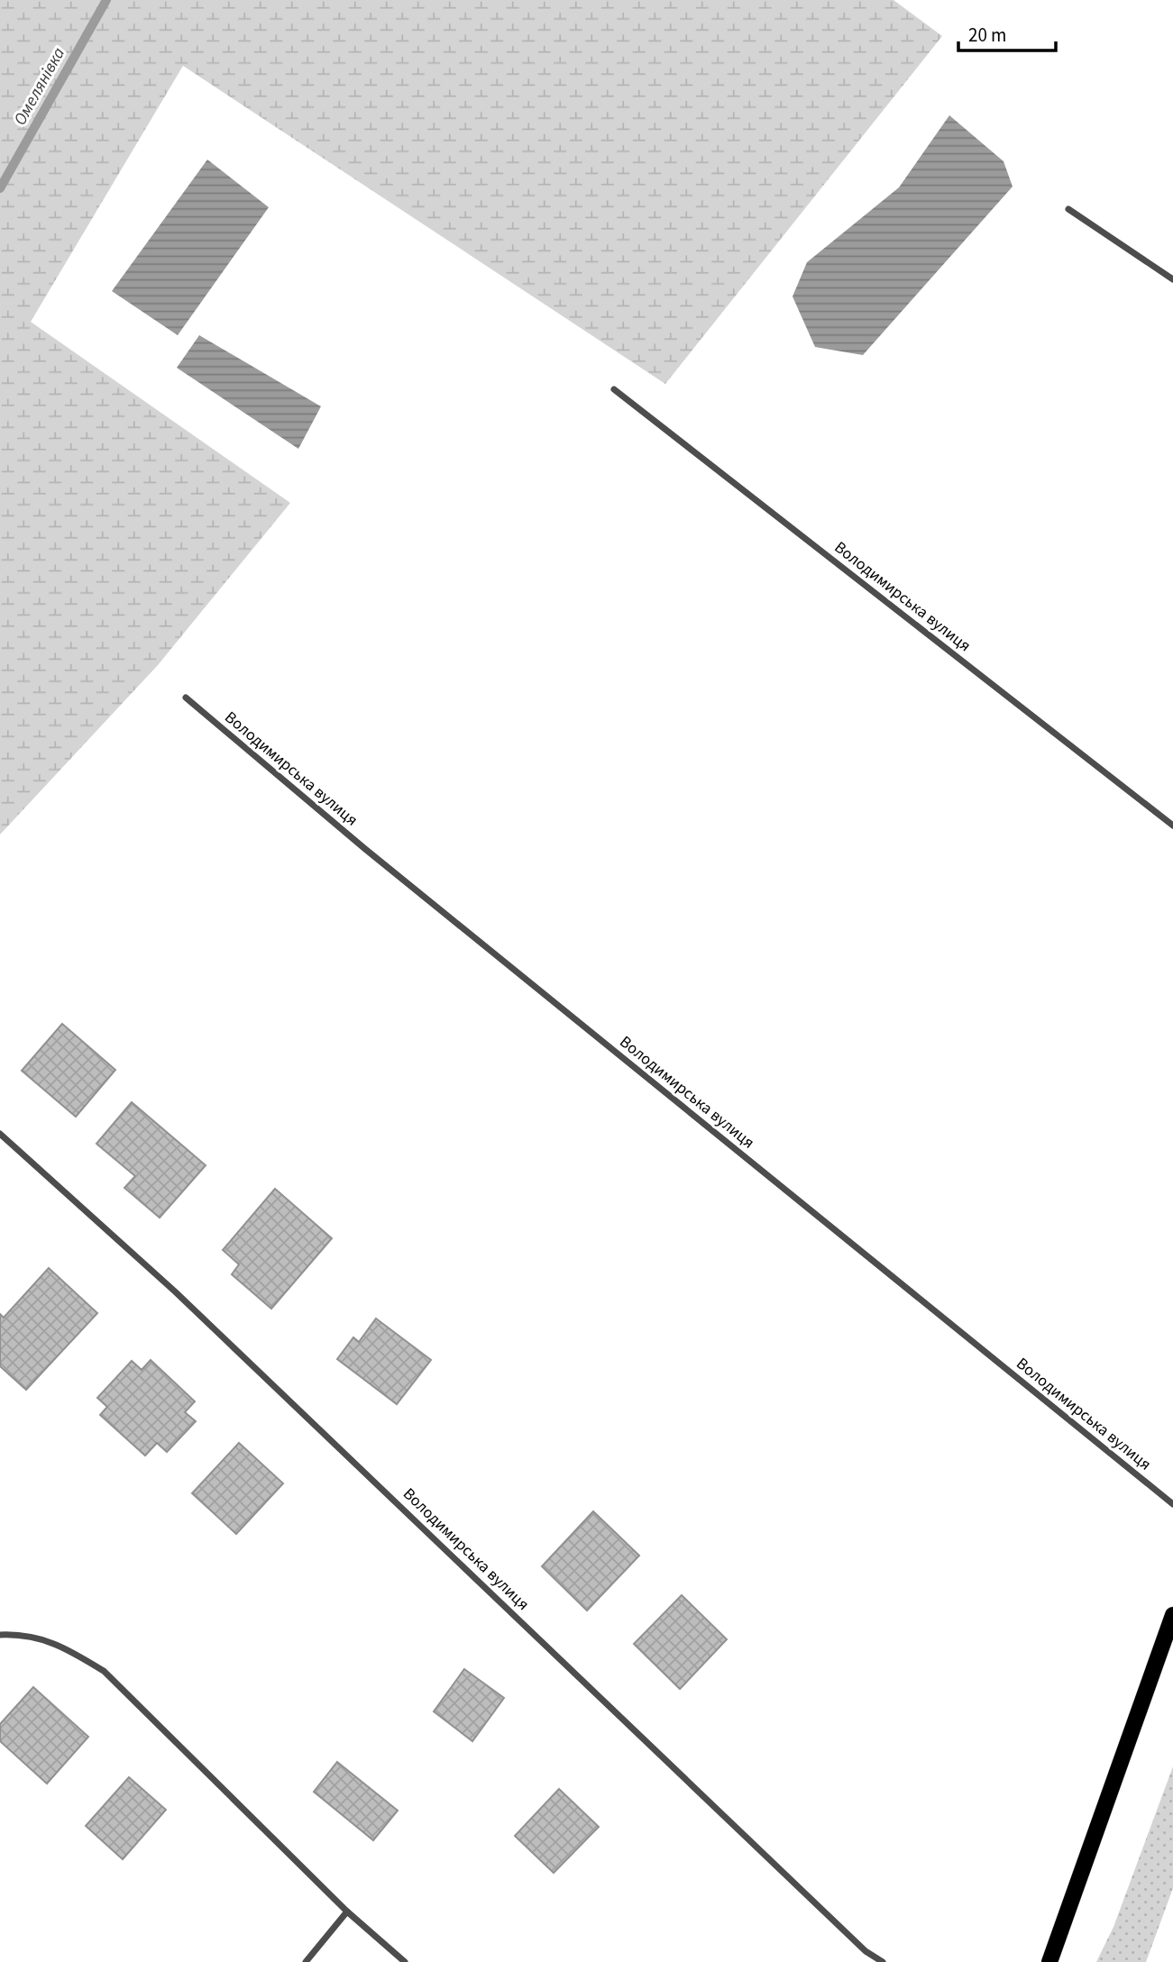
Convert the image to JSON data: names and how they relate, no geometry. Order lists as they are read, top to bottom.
{
  "streets": {
    "street": ["Володимирська вулиця"]
  },
  "water": ["Омелянівка"],
  "scale_bar": "20 m"
}
